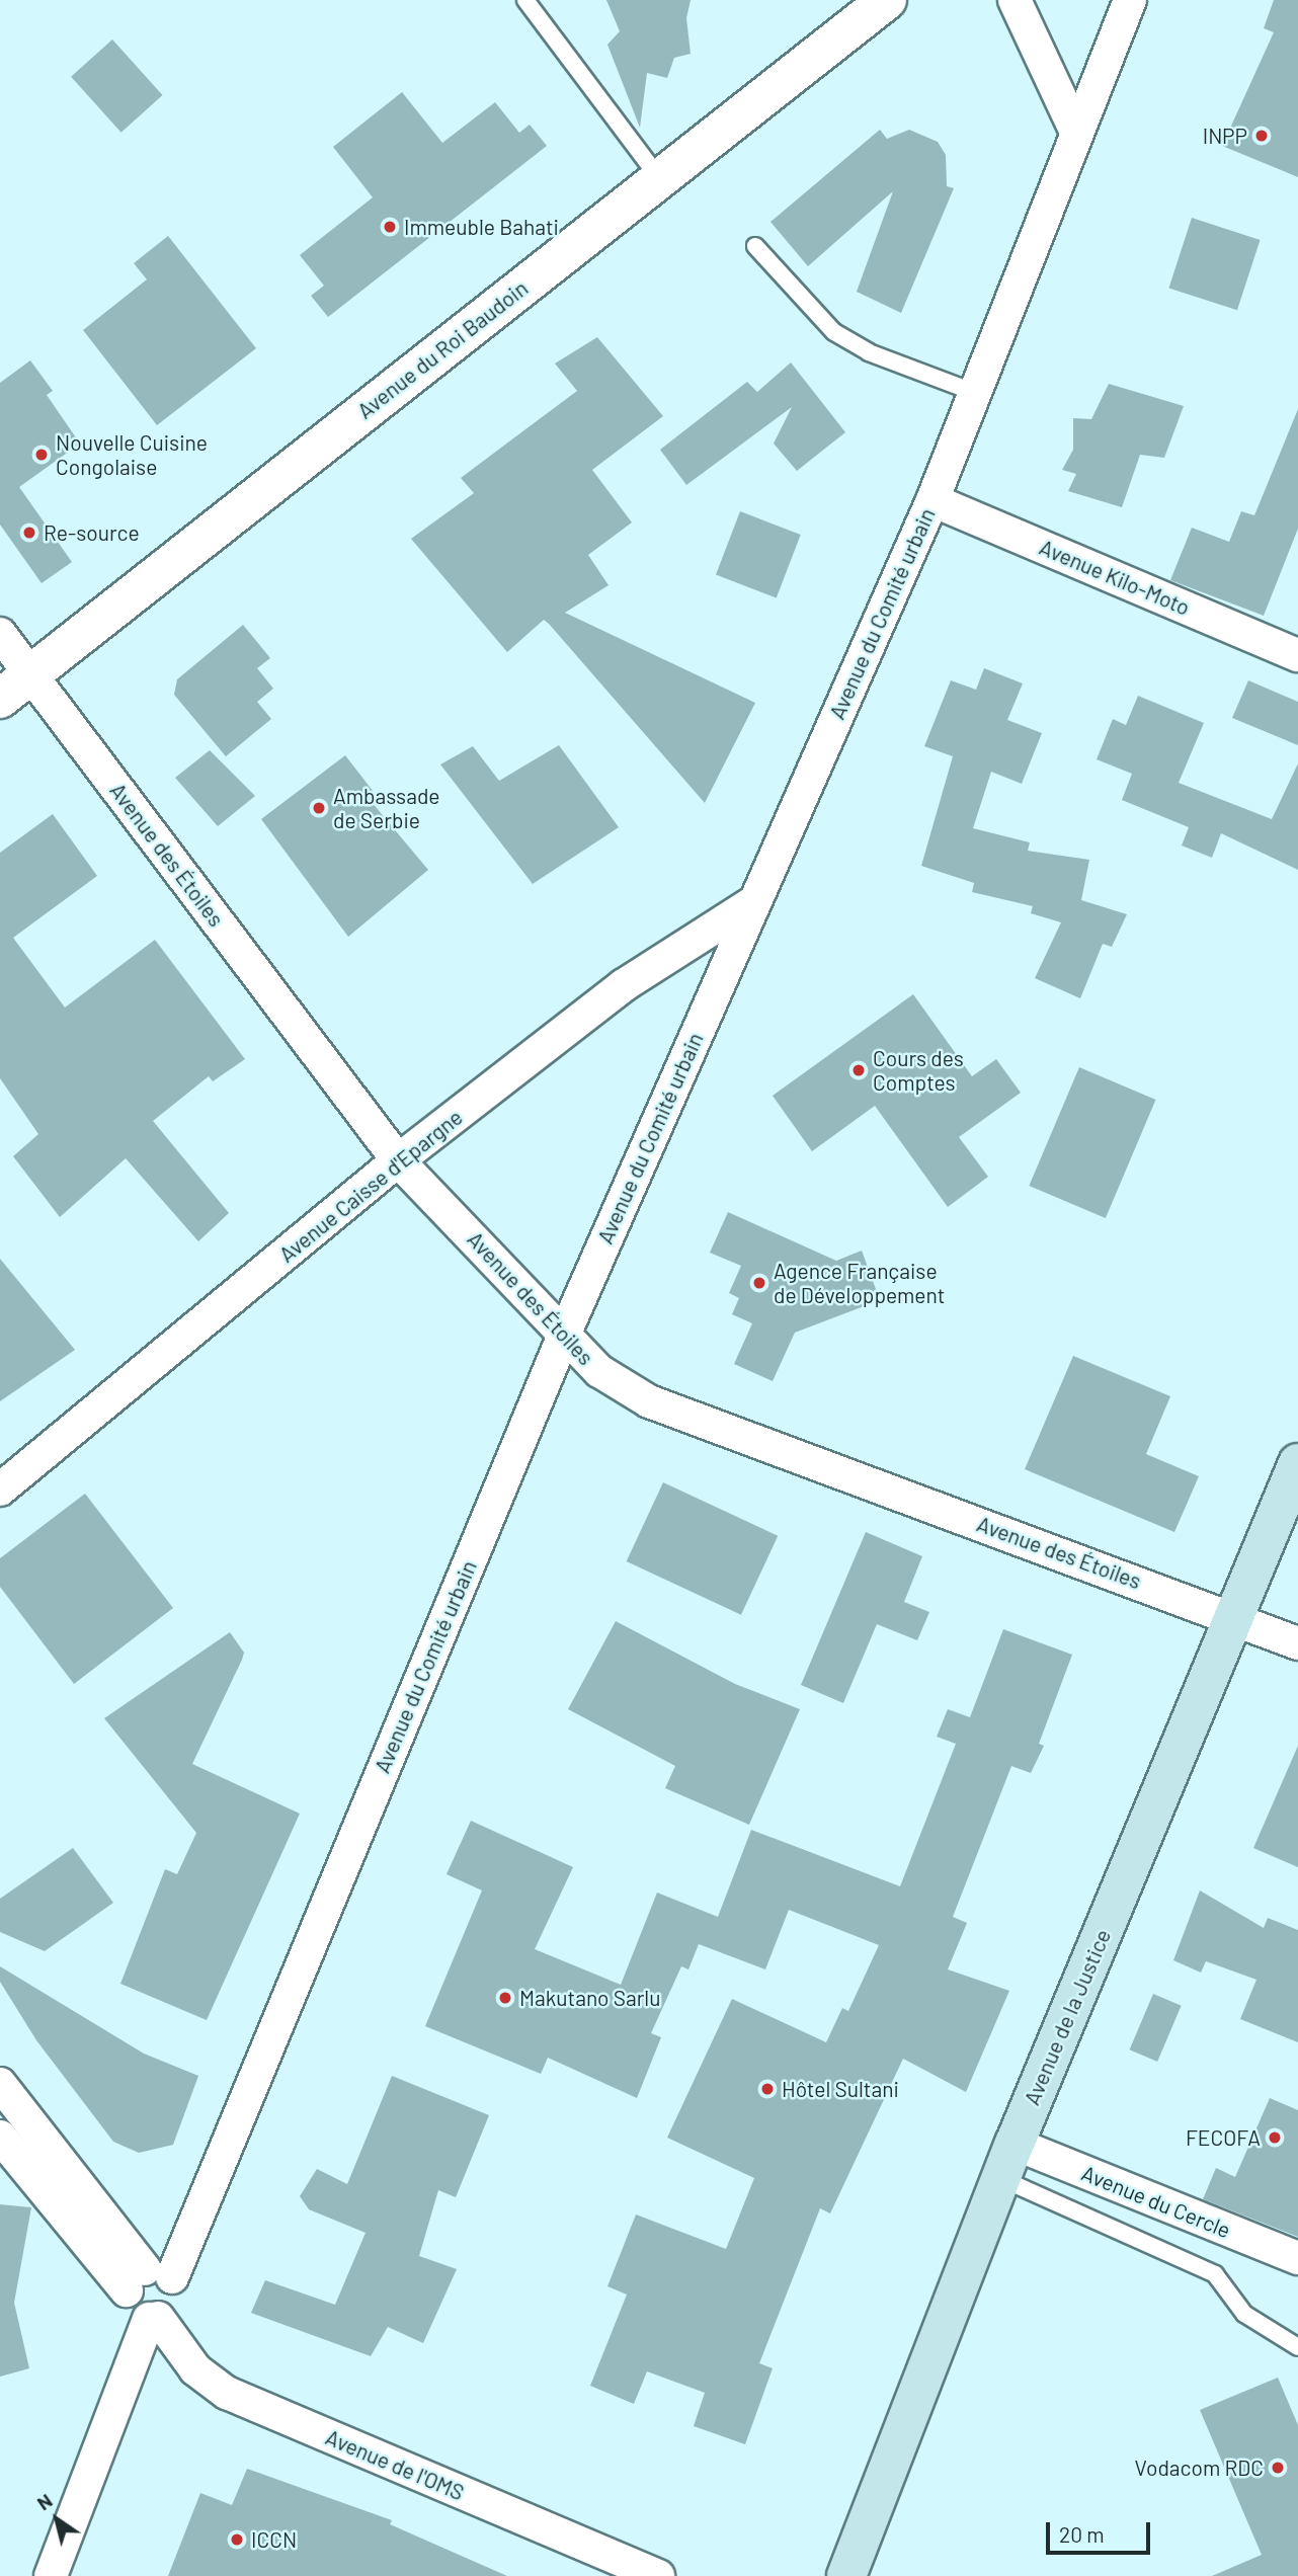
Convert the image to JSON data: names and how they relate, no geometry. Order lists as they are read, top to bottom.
{
  "streets": {
    "main road": ["Avenue de la Justice"],
    "street": [
      "Avenue du Roi Baudoin",
      "Avenue Kilo-Moto",
      "Avenue du Comité urbain",
      "Avenue des Étoiles",
      "Avenue Caisse d'Epargne",
      "Avenue du Cercle",
      "Avenue de l'OMS"
    ]
  },
  "crossings": [
    ["Avenue du Roi Baudoin", "Avenue des Étoiles"],
    ["Avenue Kilo-Moto", "Avenue du Comité urbain"],
    ["Avenue du Comité urbain", "Avenue des Étoiles"],
    ["Avenue du Comité urbain", "Avenue Caisse d'Epargne"],
    ["Avenue du Comité urbain", "Avenue de l'OMS"],
    ["Avenue des Étoiles", "Avenue Caisse d'Epargne"],
    ["Avenue des Étoiles", "Avenue de la Justice"],
    ["Avenue de la Justice", "Avenue du Cercle"]
  ],
  "places": [
    "INPP",
    "Immeuble Bahati",
    "Nouvelle Cuisine Congolaise",
    "Re-source",
    "Ambassade de Serbie",
    "Cours des Comptes",
    "Agence Française de Développement",
    "Makutano Sarlu",
    "Hôtel Sultani",
    "FECOFA",
    "Vodacom RDC",
    "ICCN"
  ],
  "scale_bar": "20 m",
  "north": "top left"
}
